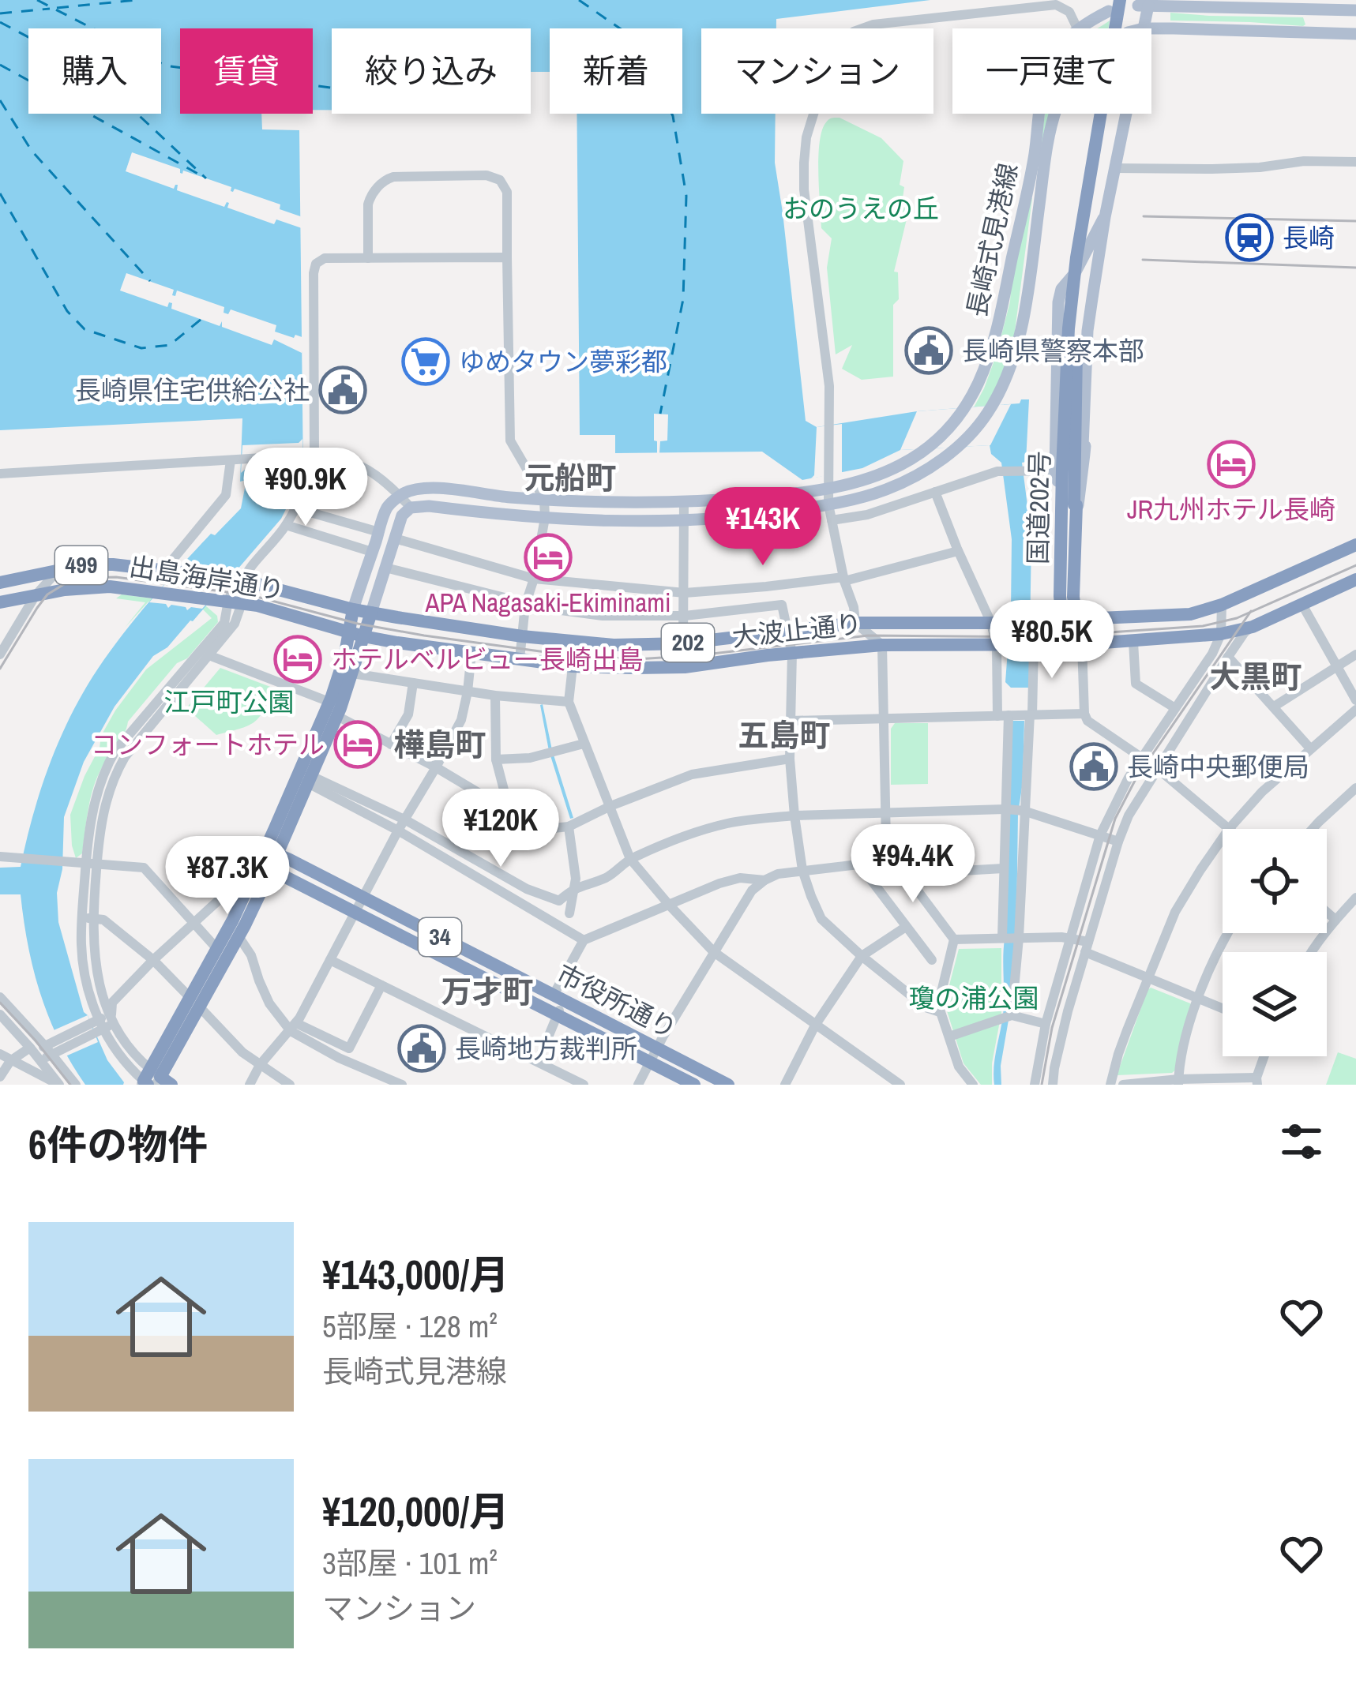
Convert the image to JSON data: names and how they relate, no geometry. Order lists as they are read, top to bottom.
{
  "streets": {
    "highway": [
      "国道202号",
      "499",
      "出島海岸通り",
      "大波止通り",
      "202",
      "34",
      "市役所通り"
    ],
    "main road": ["長崎式見港線"]
  },
  "crossings": [
    ["国道202号", "大波止通り"],
    ["出島海岸通り", "大波止通り"],
    ["大波止通り", "202"]
  ],
  "districts": [
    "元船町",
    "大黒町",
    "五島町",
    "樺島町",
    "万才町"
  ],
  "parks": ["おのうえの丘", "江戸町公園", "瓊の浦公園"],
  "places": {
    "station": ["長崎"],
    "public building": [
      "長崎県警察本部",
      "長崎県住宅供給公社",
      "長崎中央郵便局",
      "長崎地方裁判所"
    ],
    "supermarket": ["ゆめタウン夢彩都"],
    "hotel": [
      "JR九州ホテル長崎",
      "APA Nagasaki-Ekiminami",
      "ホテルベルビュー長崎出島",
      "コンフォートホテル"
    ]
  },
  "page": {
    "chip": [
      "購入",
      "賃貸",
      "絞り込み",
      "新着",
      "マンション",
      "一戸建て"
    ],
    "price": [
      "¥90.9K",
      "¥143K",
      "¥80.5K",
      "¥120K",
      "¥94.4K",
      "¥87.3K"
    ],
    "heading": "6件の物件",
    "list": [
      {
        "name": "¥143,000/月",
        "note": "5部屋 · 128 m² · 長崎式見港線"
      },
      {
        "name": "¥120,000/月",
        "note": "3部屋 · 101 m² · マンション"
      }
    ]
  }
}
